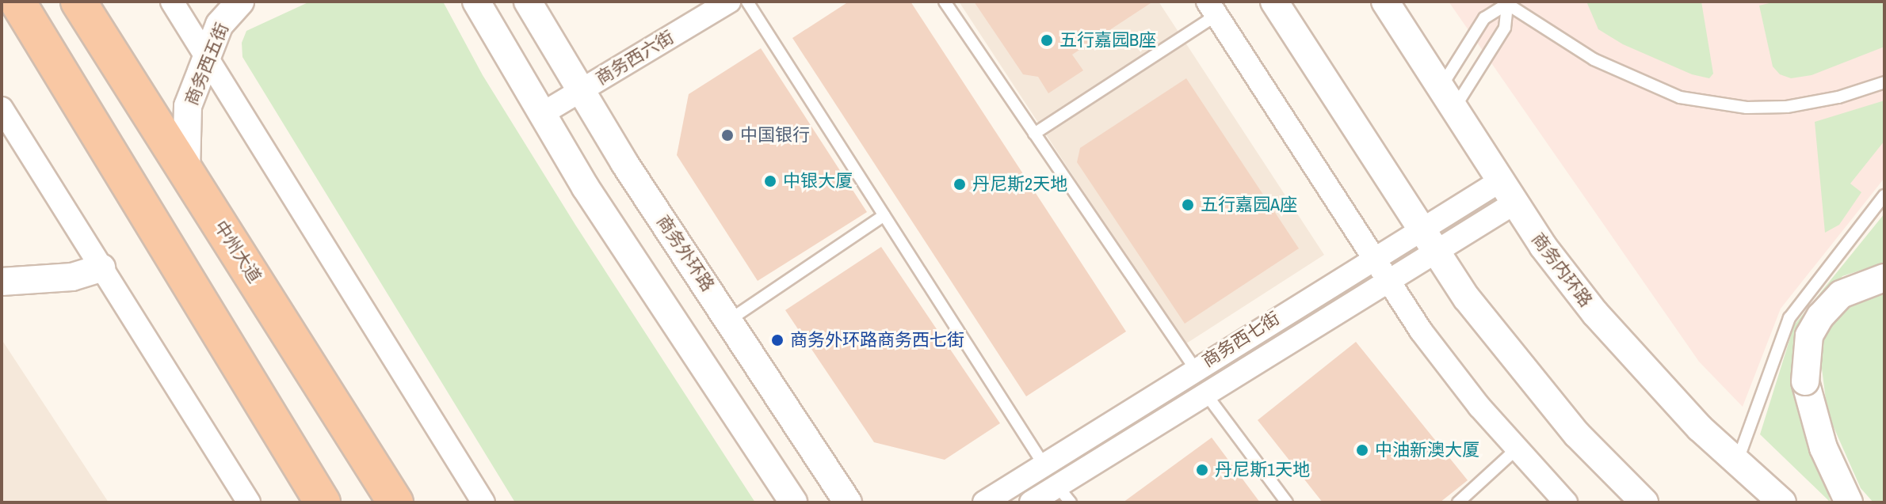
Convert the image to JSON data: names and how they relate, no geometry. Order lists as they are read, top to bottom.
{
  "streets": {
    "highway": ["中州大道"],
    "street": [
      "商务西六街",
      "商务西五街",
      "商务外环路",
      "商务内环路",
      "商务西七街"
    ]
  },
  "crossings": [
    ["商务西六街", "商务外环路"],
    ["商务西五街", "中州大道"],
    ["商务内环路", "商务西七街"]
  ],
  "places": [
    "五行嘉园B座",
    "中国银行",
    "中银大厦",
    "丹尼斯2天地",
    "五行嘉园A座",
    "商务外环路商务西七街",
    "中油新澳大厦",
    "丹尼斯1天地"
  ]
}
